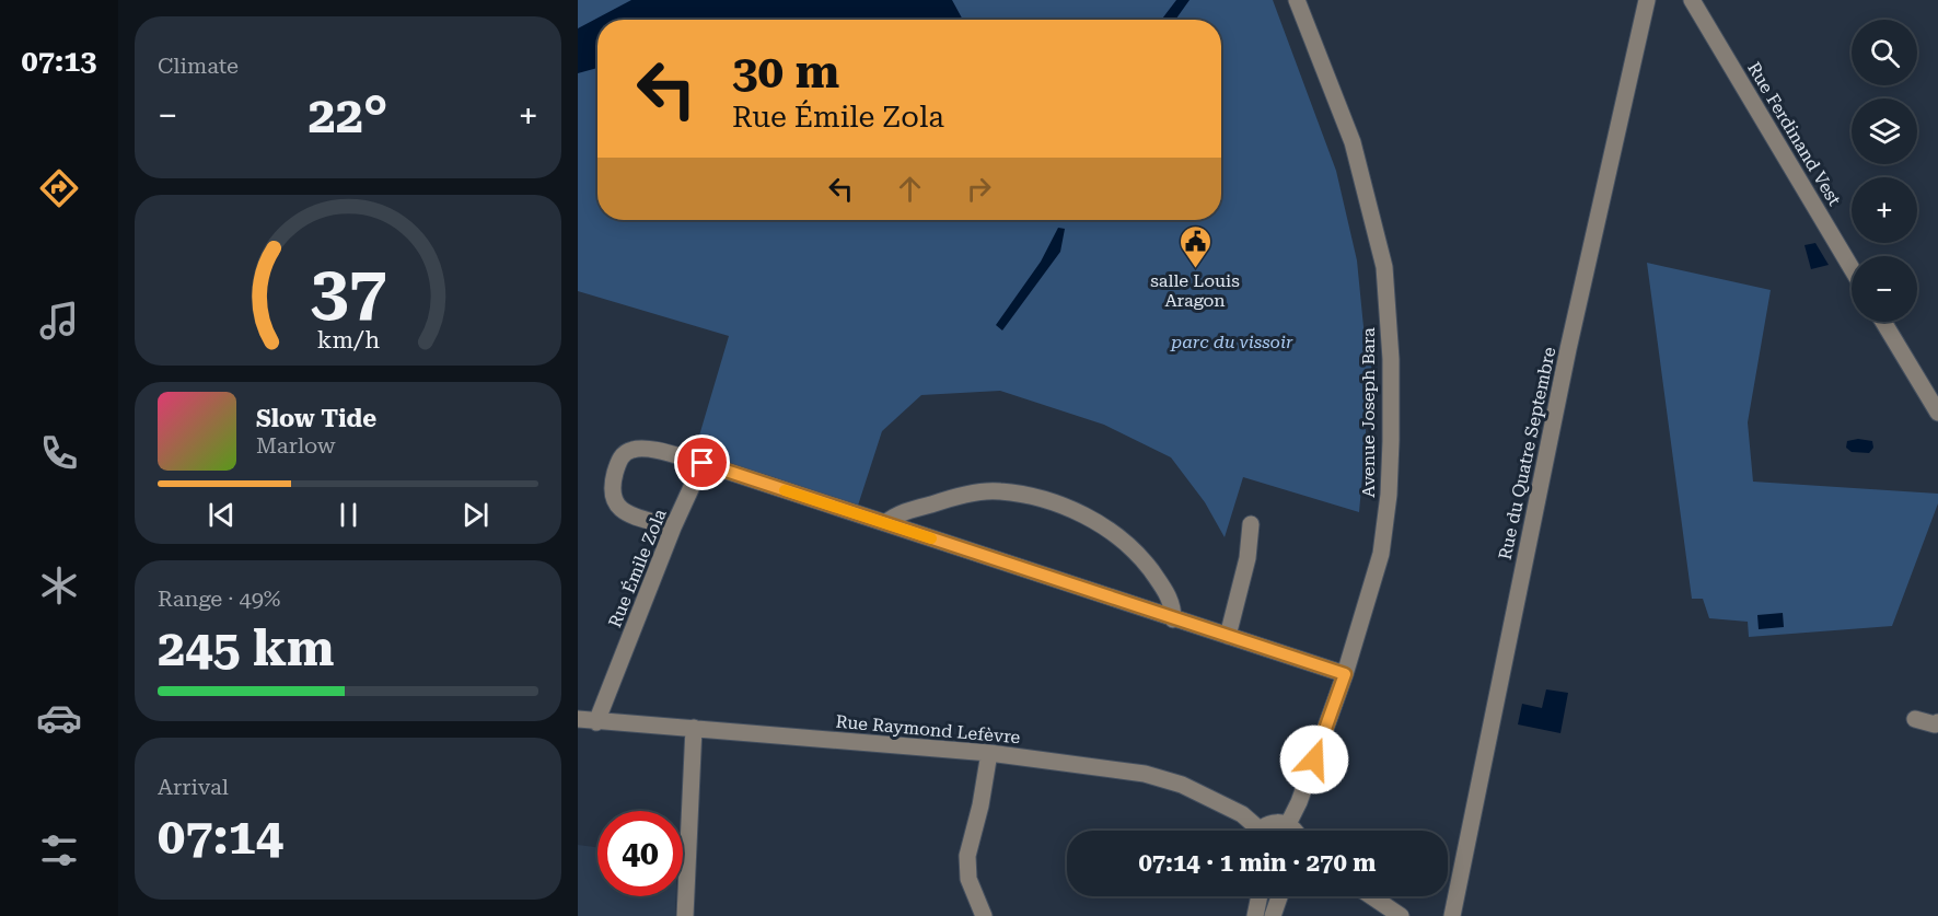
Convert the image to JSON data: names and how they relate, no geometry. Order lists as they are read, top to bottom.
{
  "streets": {
    "street": [
      "Rue Ferdinand Vest",
      "Avenue Joseph Bara",
      "Rue du Quatre Septembre",
      "Rue Émile Zola",
      "Rue Raymond Lefèvre"
    ]
  },
  "crossings": [
    ["Rue Émile Zola", "Rue Raymond Lefèvre"]
  ],
  "parks": ["parc du vissoir"],
  "places": {
    "public building": ["salle Louis Aragon"]
  },
  "page": {
    "tabs": "07:13",
    "tile": [
      "Climate",
      ["Range · 49%", "245 km"],
      ["Arrival", "07:14"]
    ],
    "map_buttons": ["+", "−"],
    "turn": ["30 m", "Rue Émile Zola"],
    "heat": ["−", "22°", "+"],
    "song": ["Slow Tide", "Marlow"],
    "limit": "40",
    "trip": "07:14 · 1 min · 270 m",
    "gauge": ["37", "km/h"]
  }
}
